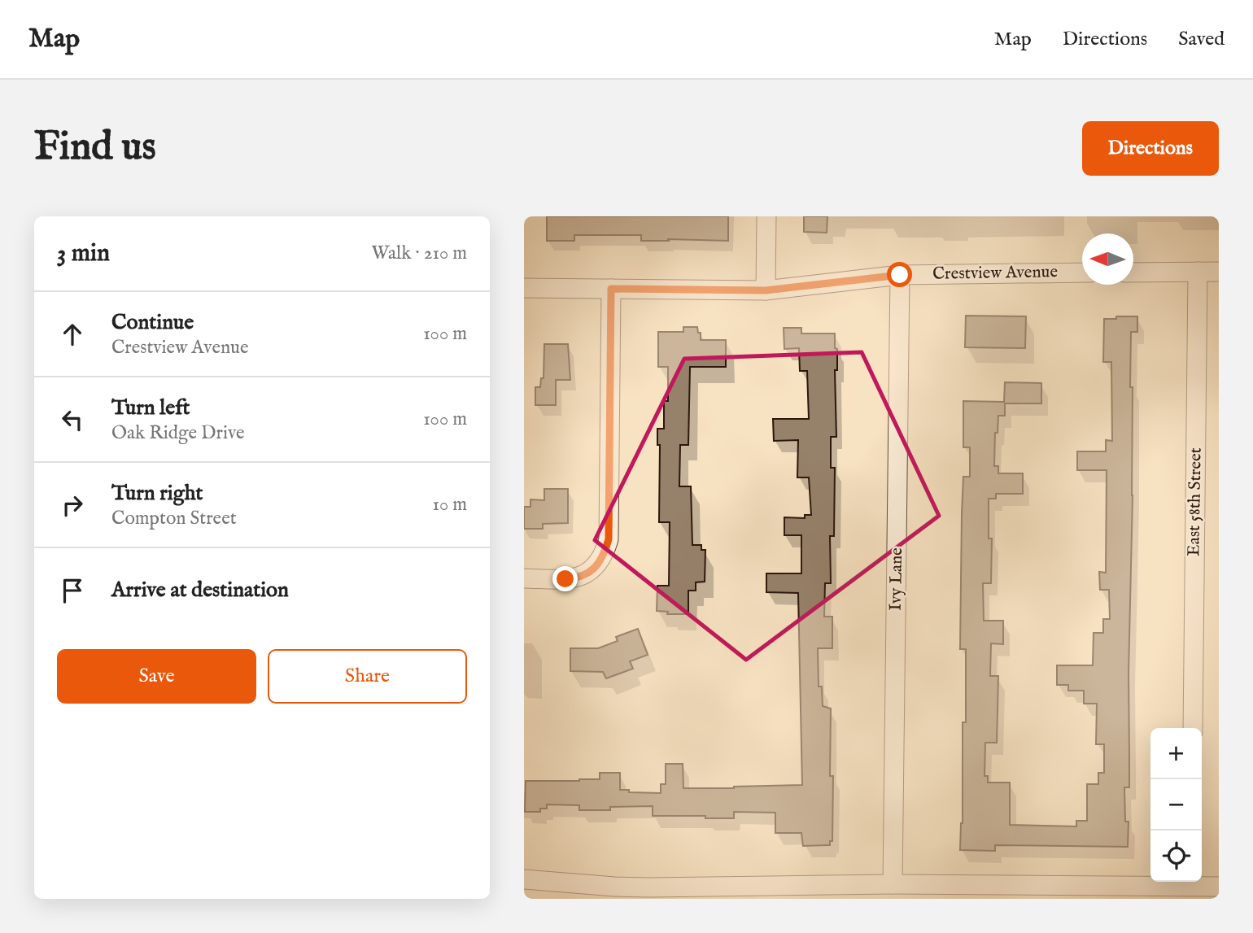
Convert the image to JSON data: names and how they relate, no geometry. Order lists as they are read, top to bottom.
{
  "streets": {
    "street": ["Crestview Avenue", "East 58th Street", "Ivy Lane"]
  },
  "crossings": [
    ["Crestview Avenue", "Ivy Lane"]
  ],
  "north": "left",
  "page": {
    "header": "Map",
    "nav": ["Map", "Directions", "Saved"],
    "buttons": [
      "Directions",
      ["Save", "Share"]
    ],
    "title": "Find us",
    "heading": ["3 min", "Walk · 210 m"],
    "list": [
      ["Continue", "Crestview Avenue", "100 m"],
      ["Turn left", "Oak Ridge Drive", "100 m"],
      ["Turn right", "Compton Street", "10 m"],
      "Arrive at destination"
    ],
    "map_buttons": ["+", "−"]
  }
}
